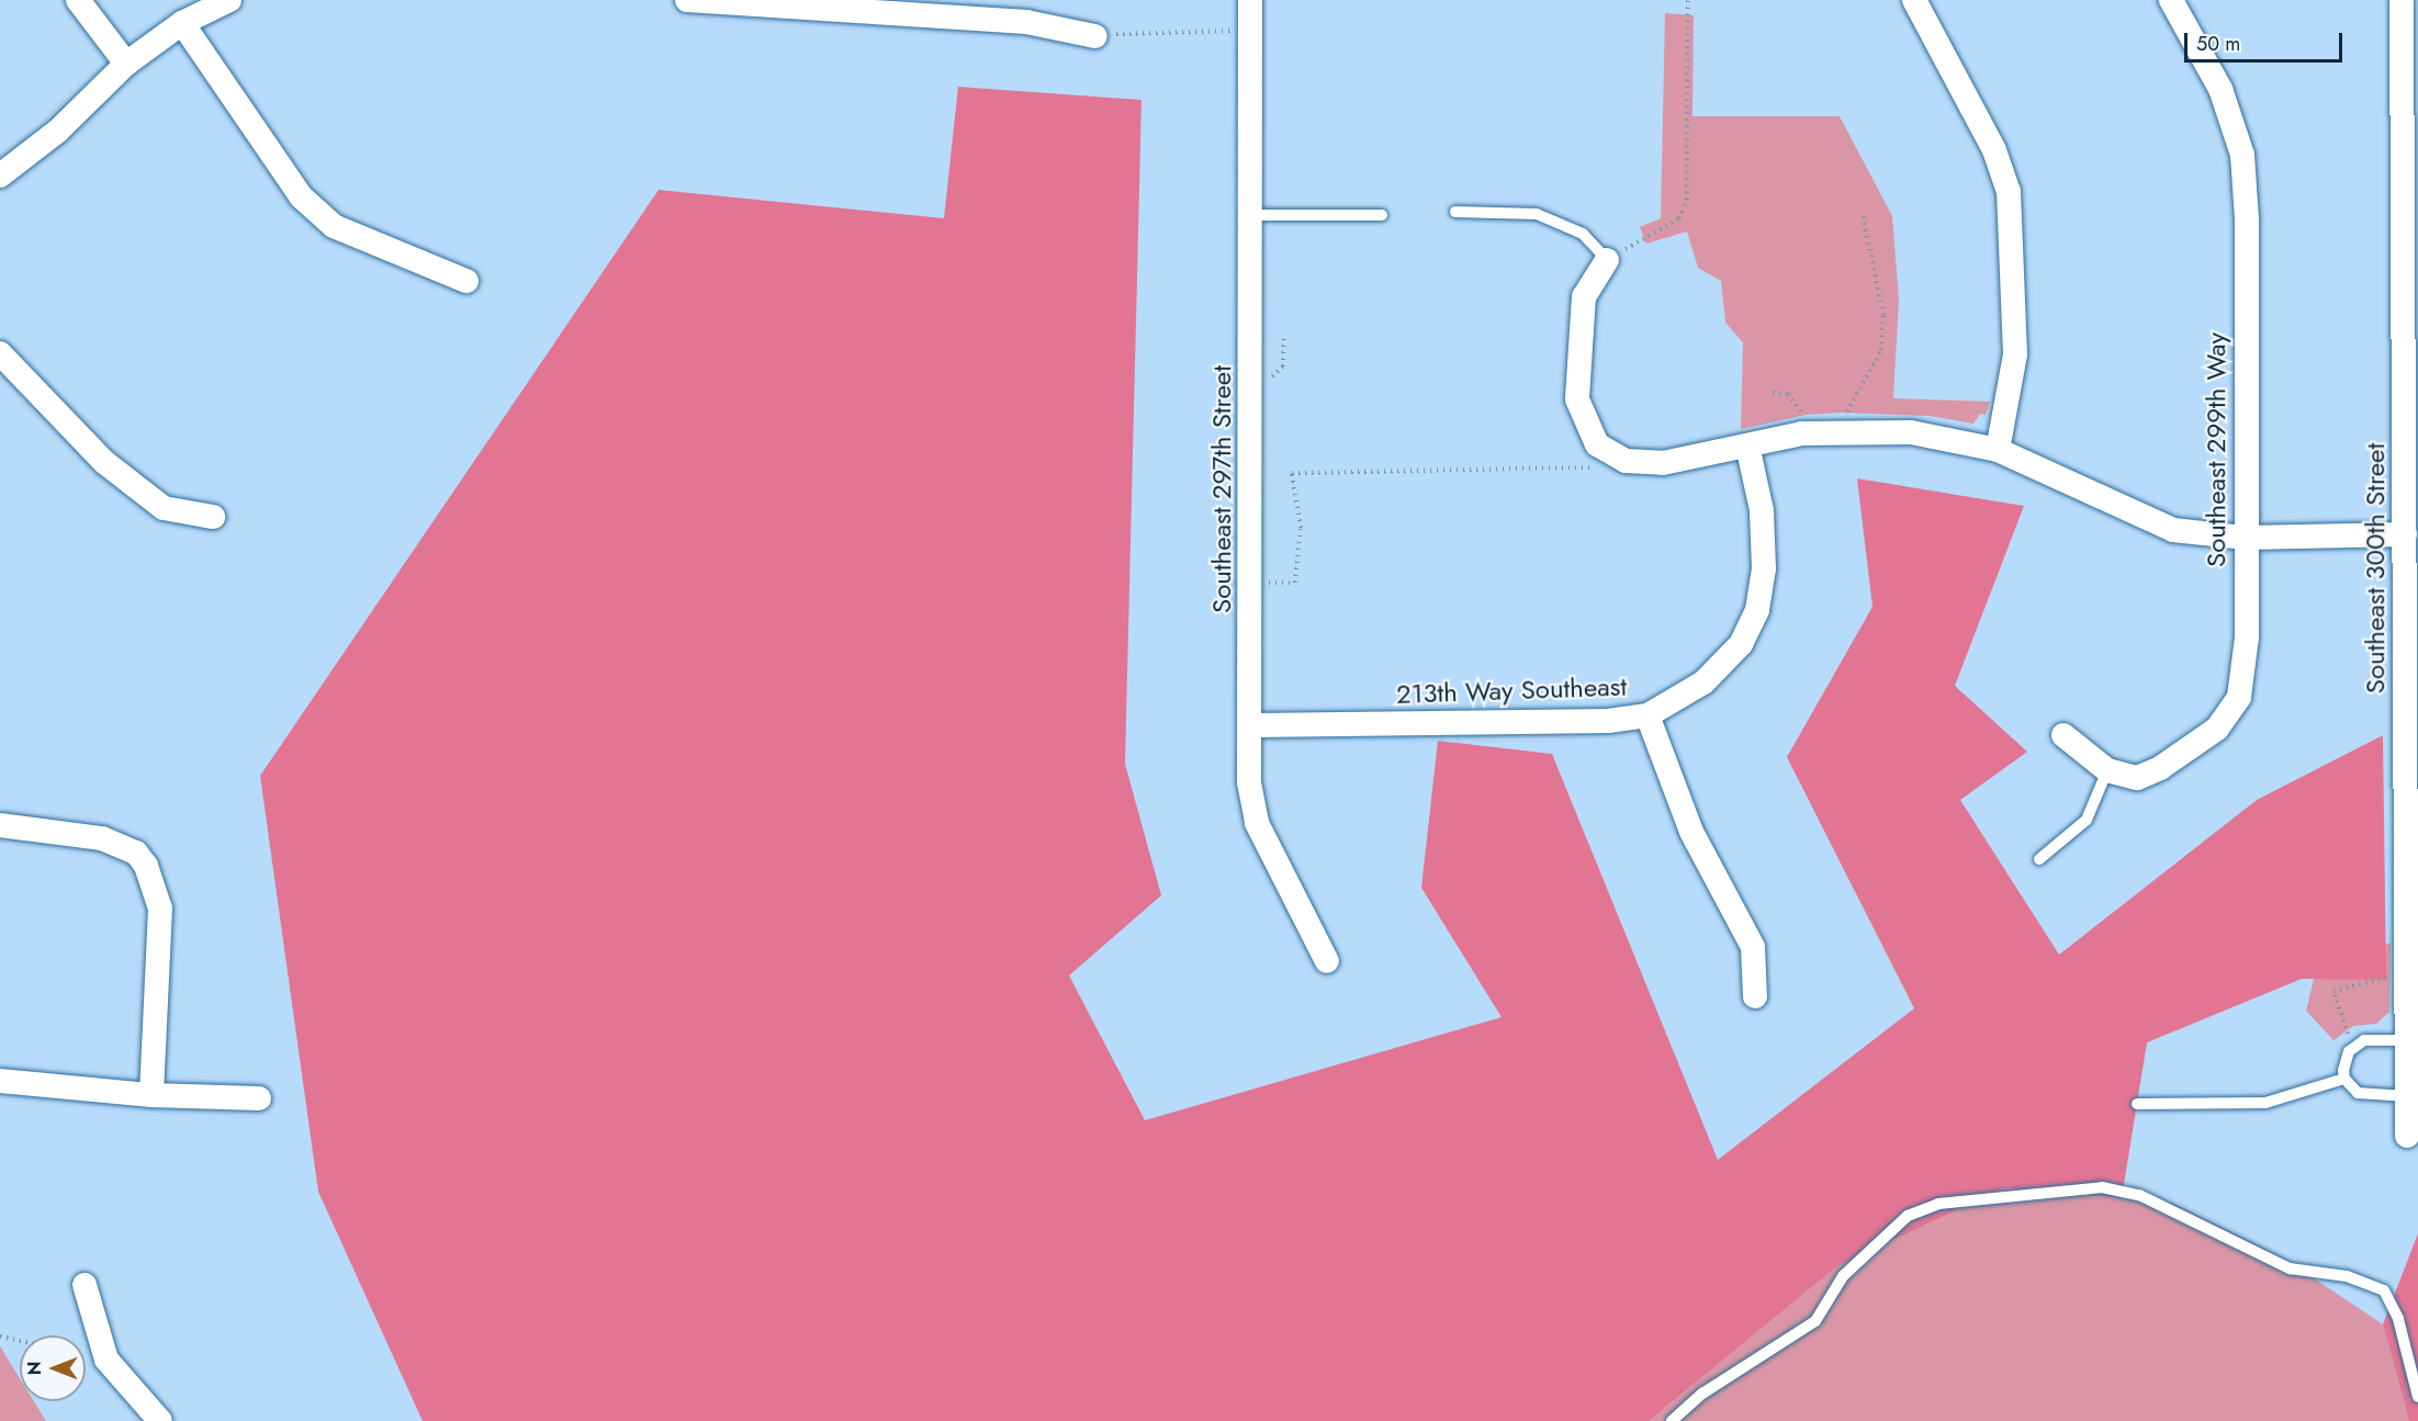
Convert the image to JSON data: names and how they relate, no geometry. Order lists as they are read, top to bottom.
{
  "streets": {
    "street": [
      "Southeast 299th Way",
      "Southeast 297th Street",
      "Southeast 300th Street",
      "213th Way Southeast"
    ]
  },
  "crossings": [
    ["Southeast 297th Street", "213th Way Southeast"]
  ],
  "scale_bar": "50 m",
  "north": "left"
}
